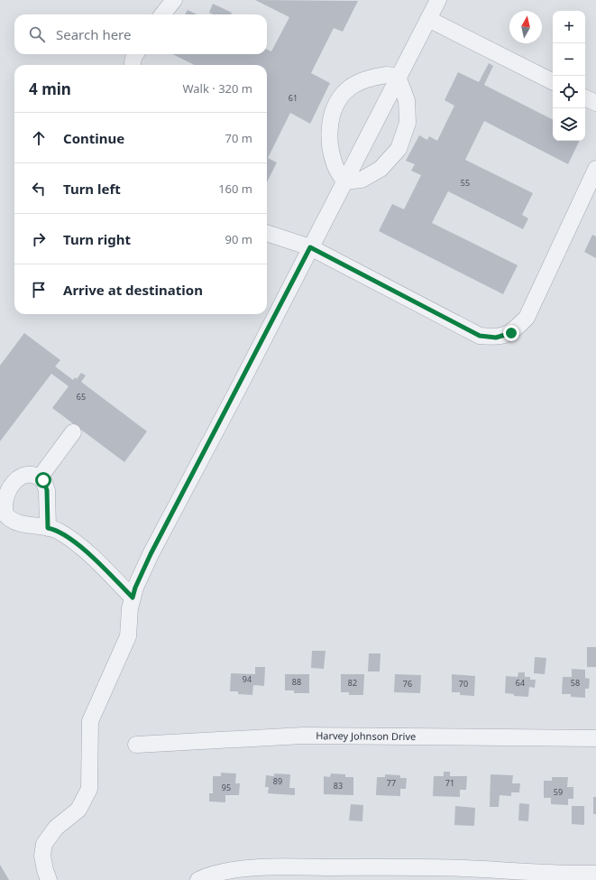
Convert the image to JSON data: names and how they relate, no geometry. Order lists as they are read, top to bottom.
{
  "streets": {
    "street": ["Harvey Johnson Drive"]
  },
  "house_numbers": [
    "61",
    "55",
    "65",
    "94",
    "88",
    "82",
    "64",
    "58",
    "76",
    "70",
    "89",
    "77",
    "71",
    "83",
    "95",
    "59"
  ],
  "north": "top",
  "page": {
    "map_buttons": ["+", "−"],
    "search": "Search here",
    "heading": ["4 min", "Walk · 320 m"],
    "list": [
      ["Continue", "70 m"],
      ["Turn left", "160 m"],
      ["Turn right", "90 m"],
      "Arrive at destination"
    ]
  }
}
